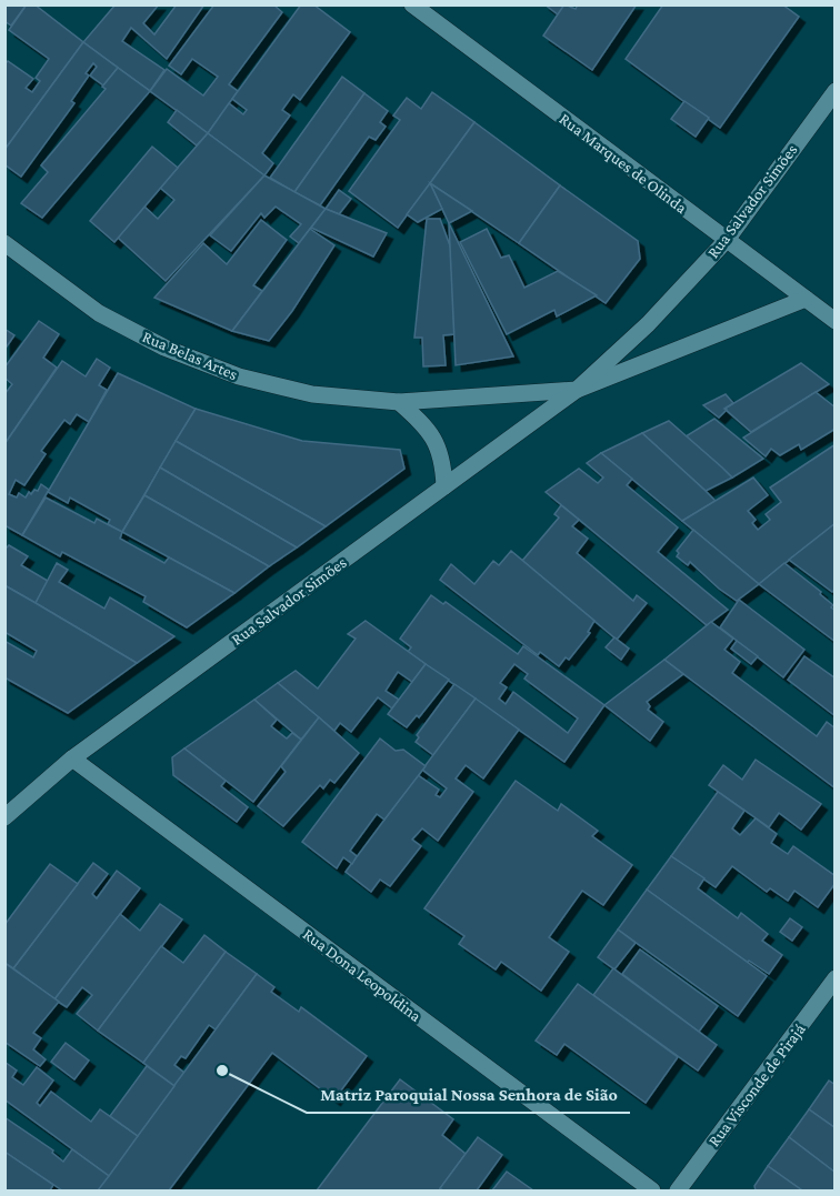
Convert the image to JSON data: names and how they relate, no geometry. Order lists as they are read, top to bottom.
{
  "streets": {
    "street": [
      "Rua Marques de Olinda",
      "Rua Salvador Simões",
      "Rua Belas Artes",
      "Rua Dona Leopoldina",
      "Rua Visconde de Pirajá"
    ]
  },
  "crossings": [
    ["Rua Marques de Olinda", "Rua Salvador Simões"],
    ["Rua Salvador Simões", "Rua Belas Artes"],
    ["Rua Salvador Simões", "Rua Dona Leopoldina"]
  ],
  "places": ["Matriz Paroquial Nossa Senhora de Sião"]
}
